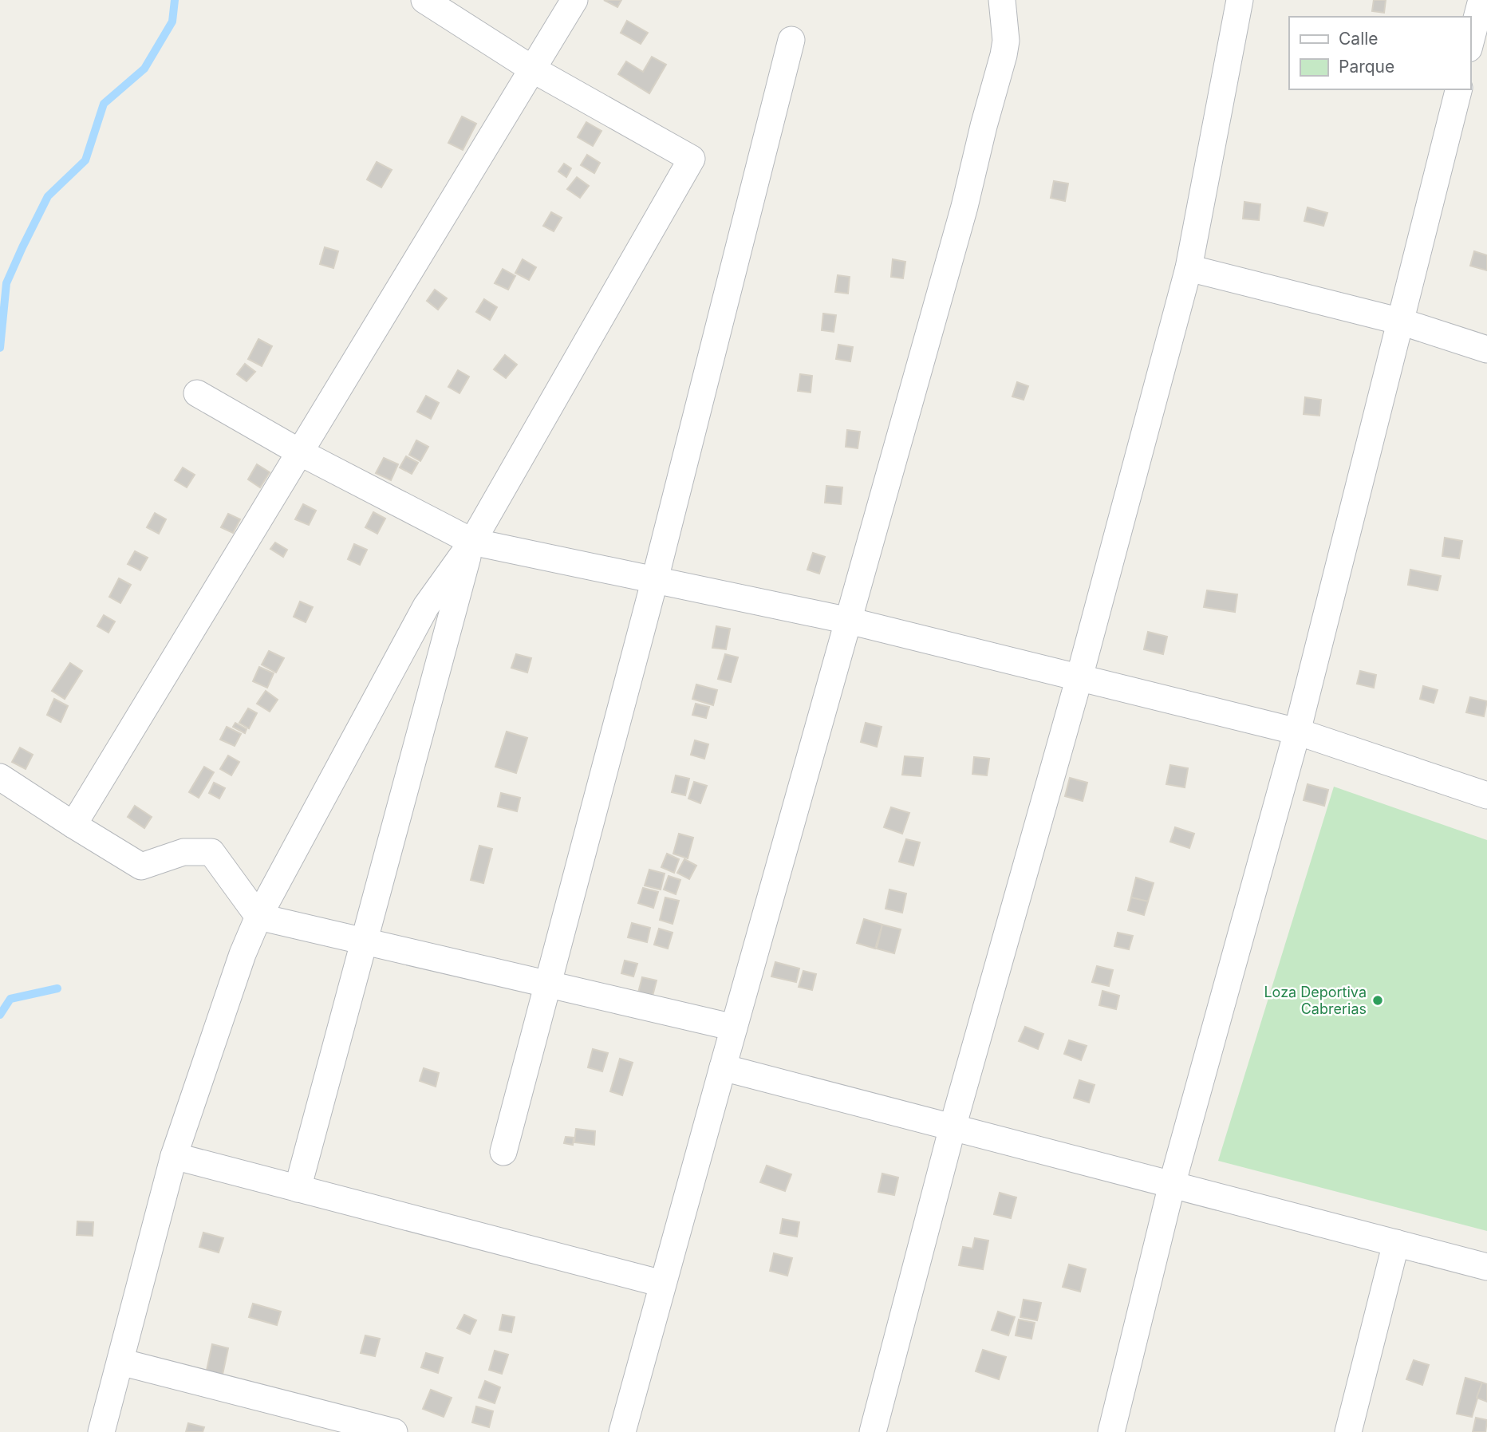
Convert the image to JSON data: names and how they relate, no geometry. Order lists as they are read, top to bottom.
{
  "places": ["Loza Deportiva Cabrerias"],
  "legend": ["Calle", "Parque"]
}
